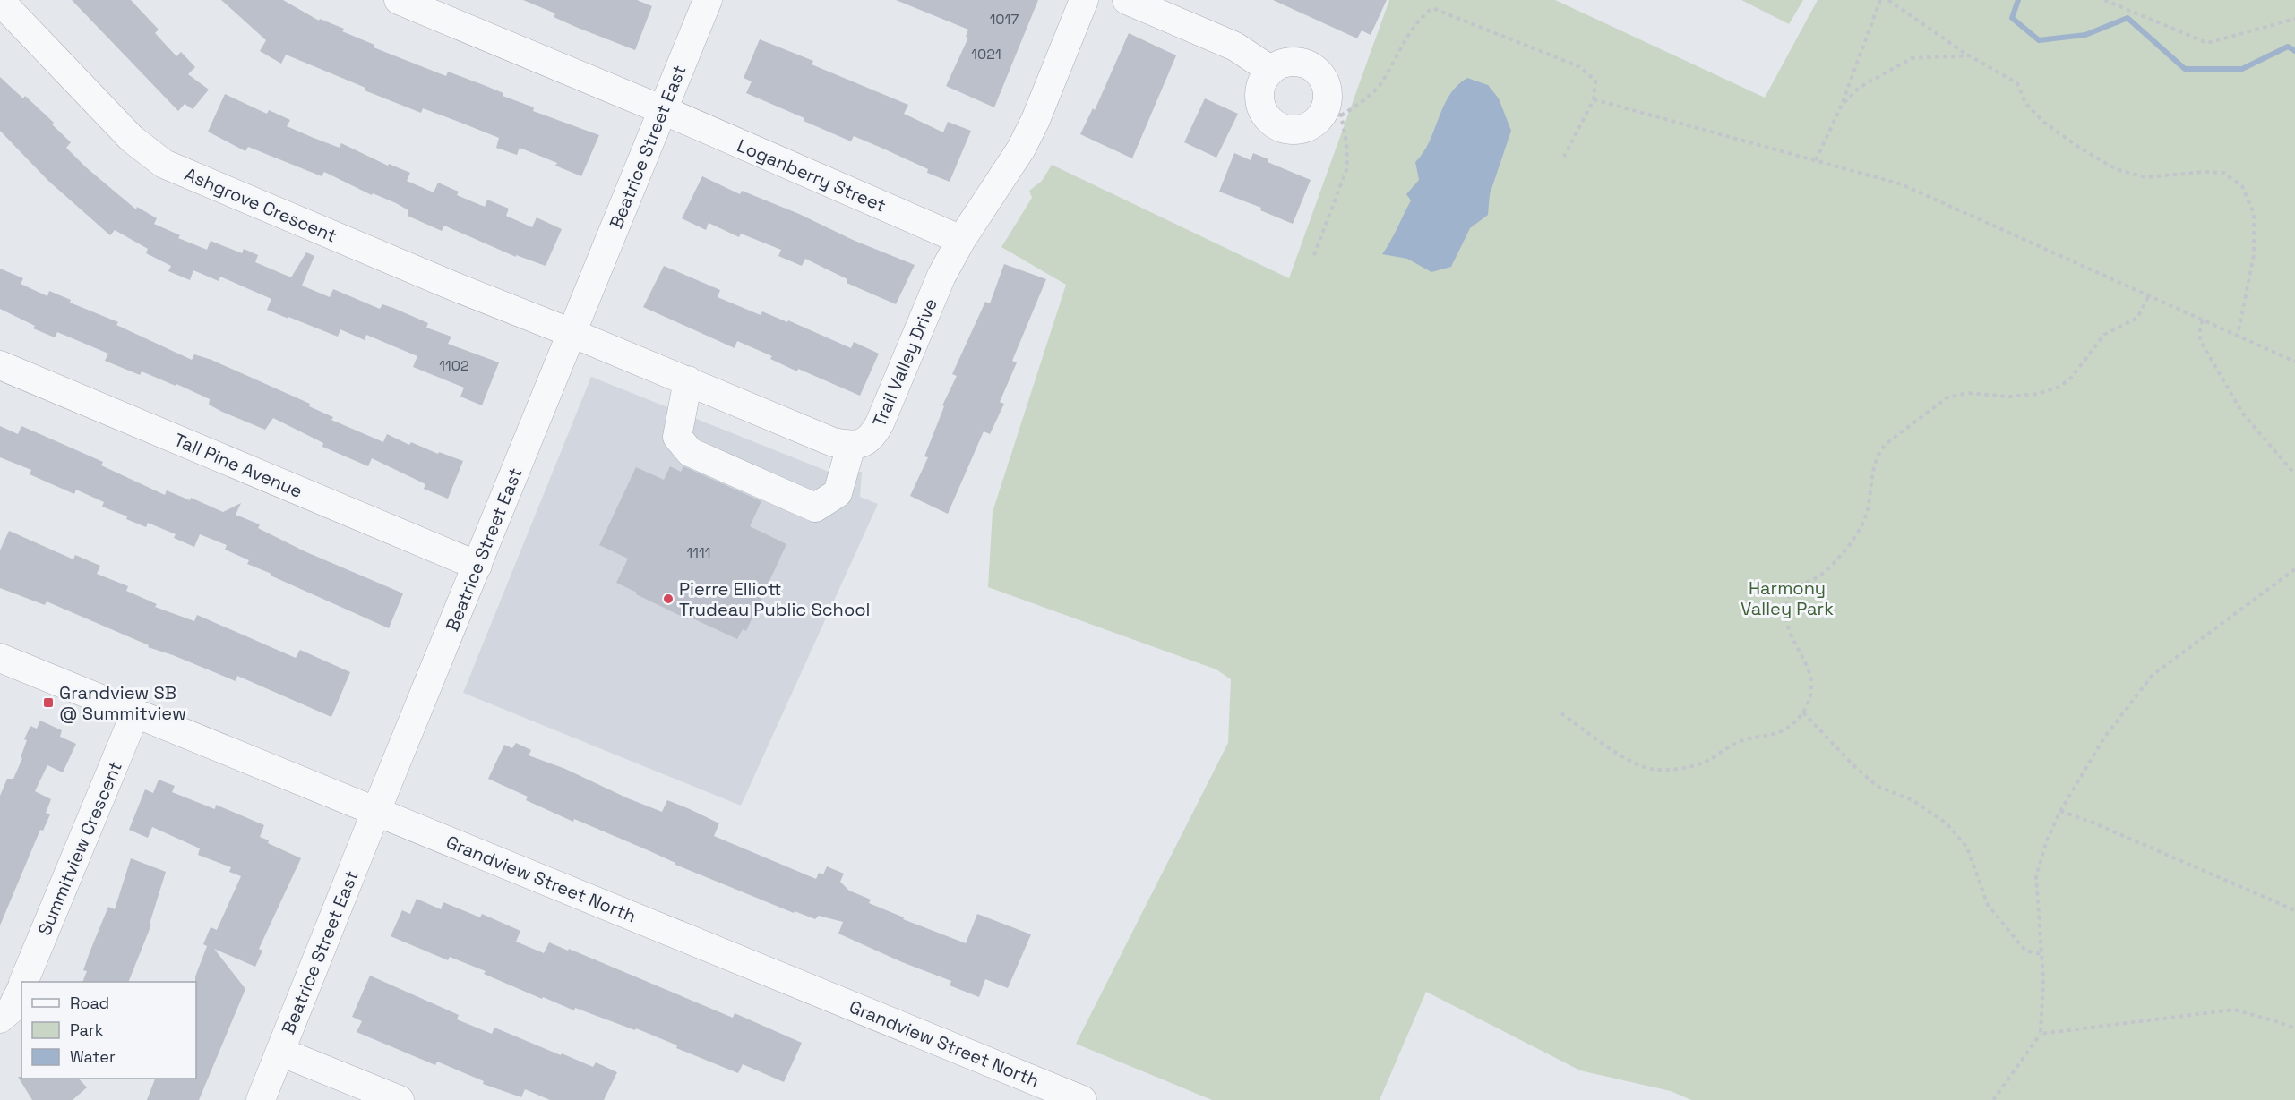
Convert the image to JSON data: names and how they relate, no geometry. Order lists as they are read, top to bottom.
{
  "streets": {
    "street": [
      "Beatrice Street East",
      "Loganberry Street",
      "Ashgrove Crescent",
      "Trail Valley Drive",
      "Tall Pine Avenue",
      "Summitview Crescent",
      "Grandview Street North"
    ]
  },
  "crossings": [
    ["Beatrice Street East", "Loganberry Street"],
    ["Beatrice Street East", "Ashgrove Crescent"],
    ["Beatrice Street East", "Tall Pine Avenue"],
    ["Beatrice Street East", "Grandview Street North"],
    ["Loganberry Street", "Trail Valley Drive"],
    ["Summitview Crescent", "Grandview Street North"]
  ],
  "parks": ["Harmony Valley Park"],
  "places": {
    "other": ["Pierre Elliott Trudeau Public School"],
    "transit": ["Grandview SB @ Summitview"]
  },
  "house_numbers": [
    "1017",
    "1021",
    "1102",
    "1111"
  ],
  "legend": ["Road", "Park", "Water"]
}
